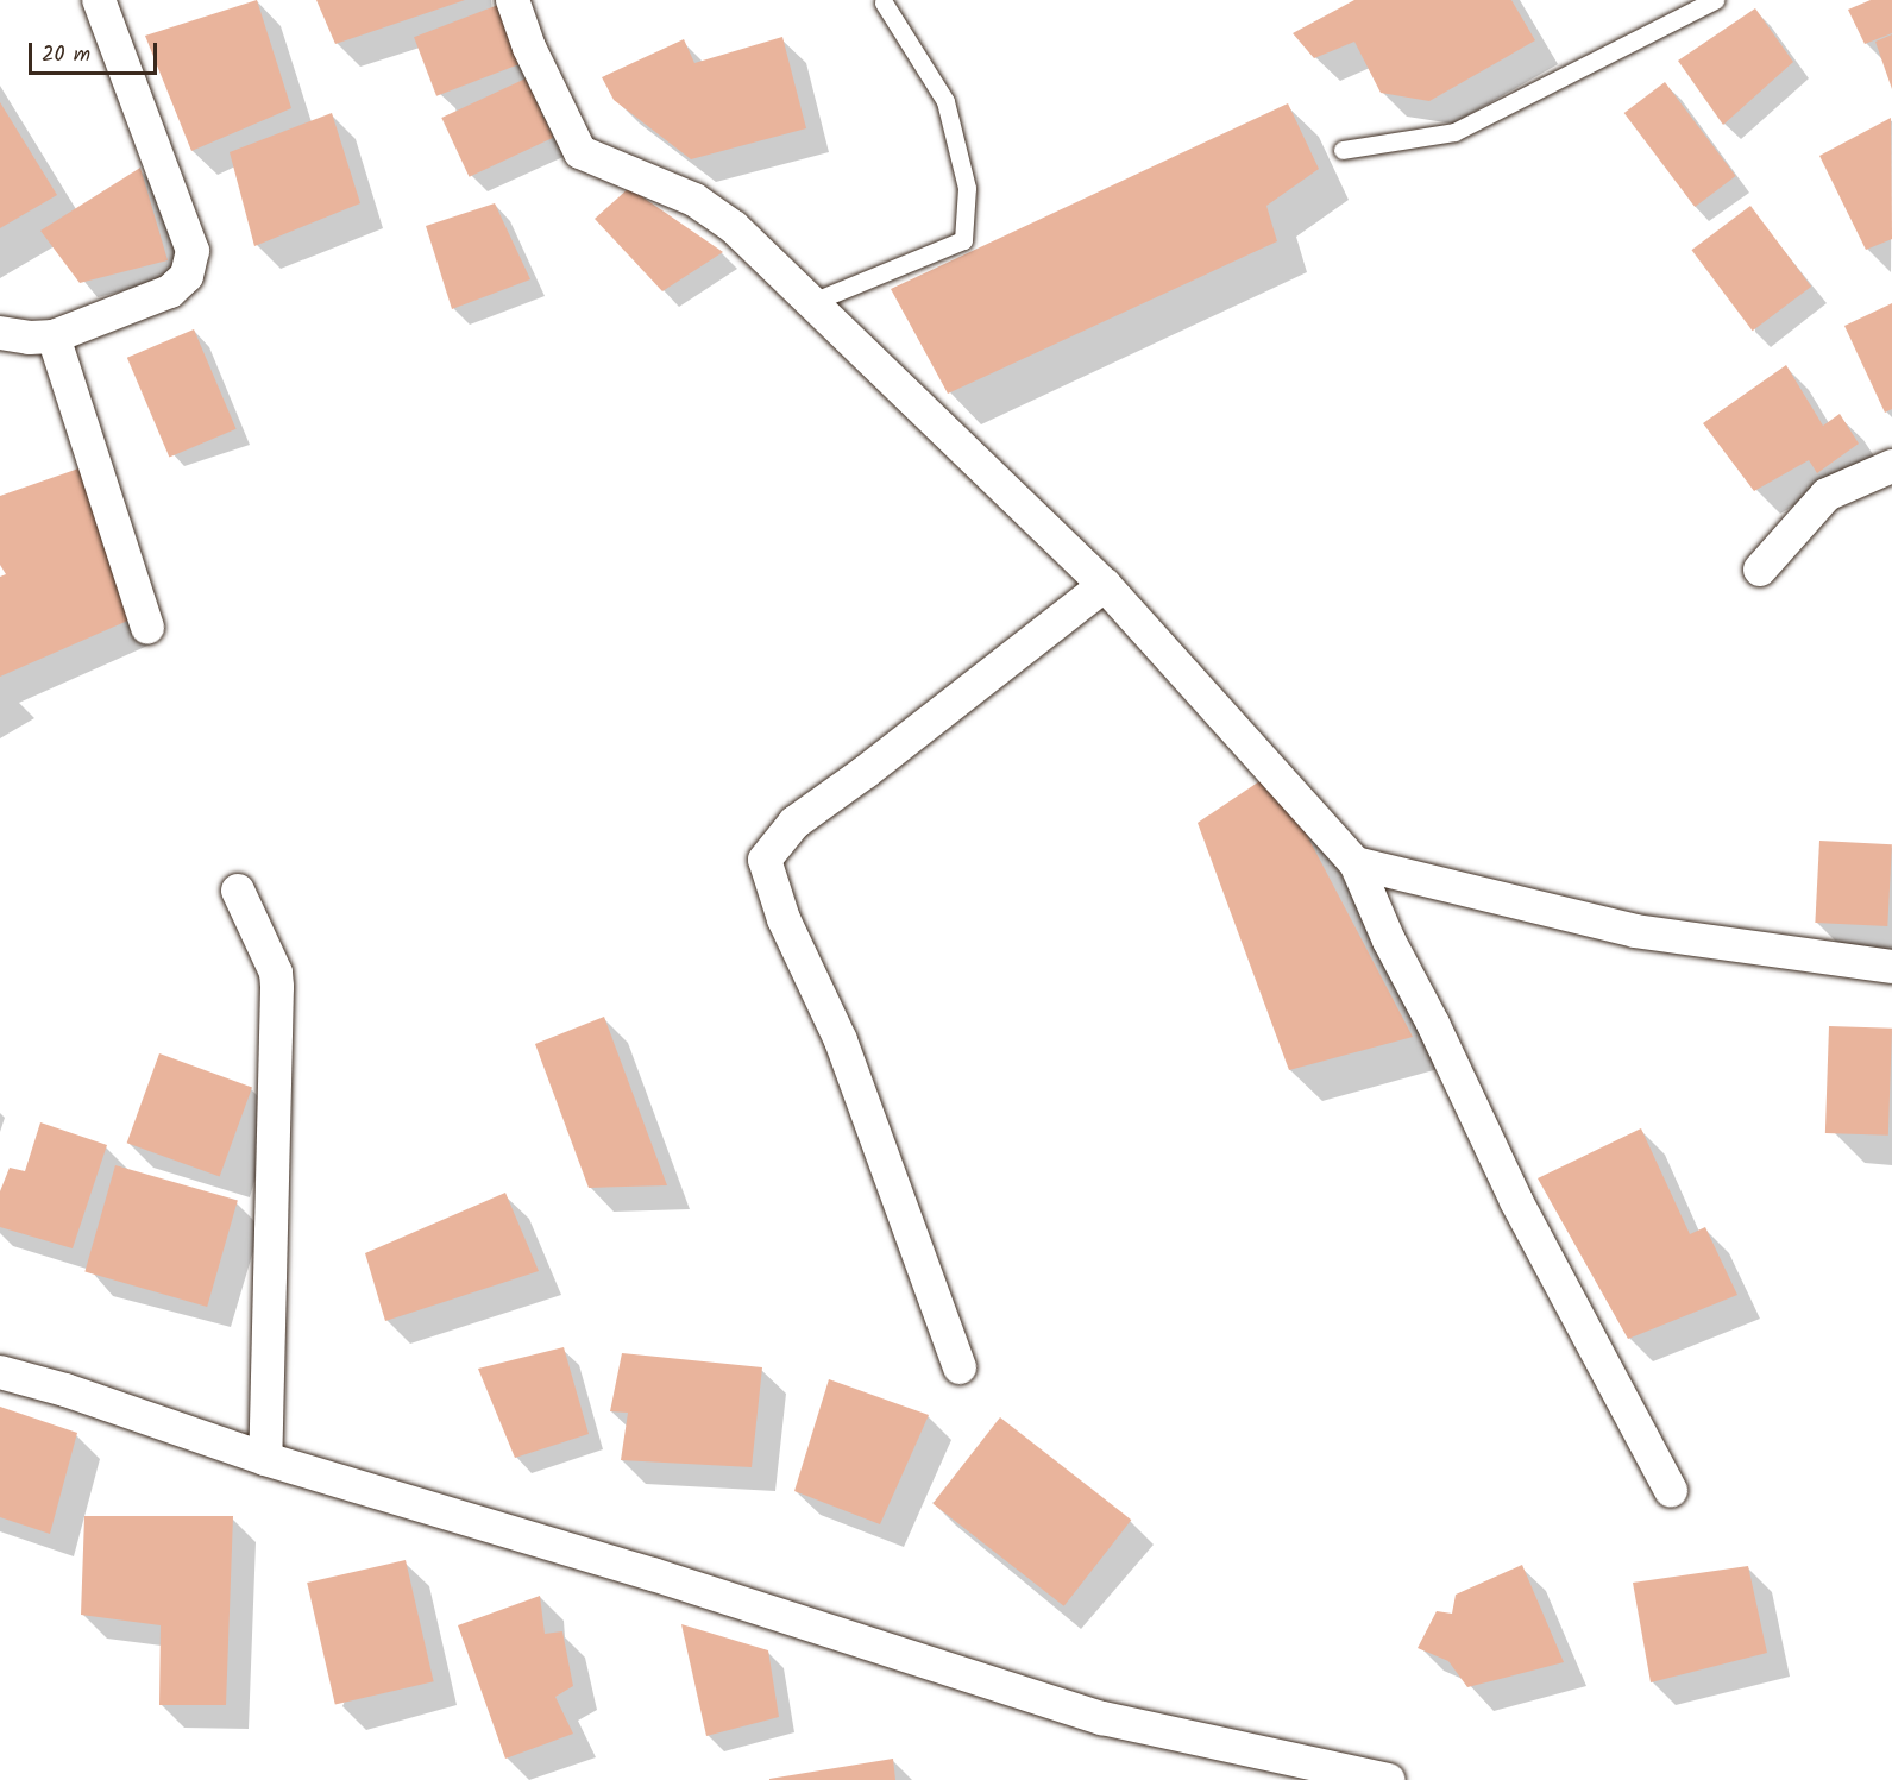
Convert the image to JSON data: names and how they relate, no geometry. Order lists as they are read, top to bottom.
{
  "scale_bar": "20 m"
}
